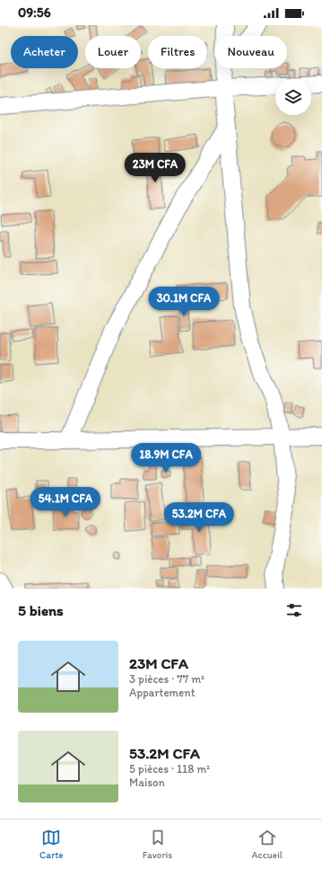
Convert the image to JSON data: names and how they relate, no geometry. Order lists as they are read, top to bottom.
{
  "page": {
    "status": "09:56",
    "chip": [
      "Acheter",
      "Louer",
      "Filtres",
      "Nouveau"
    ],
    "price": [
      "23M CFA",
      "30.1M CFA",
      "18.9M CFA",
      "54.1M CFA",
      "53.2M CFA"
    ],
    "heading": "5 biens",
    "list": [
      {
        "name": "23M CFA",
        "note": "3 pièces · 77 m² · Appartement"
      },
      {
        "name": "53.2M CFA",
        "note": "5 pièces · 118 m² · Maison"
      }
    ],
    "tabs": ["Carte", "Favoris", "Accueil"]
  }
}
